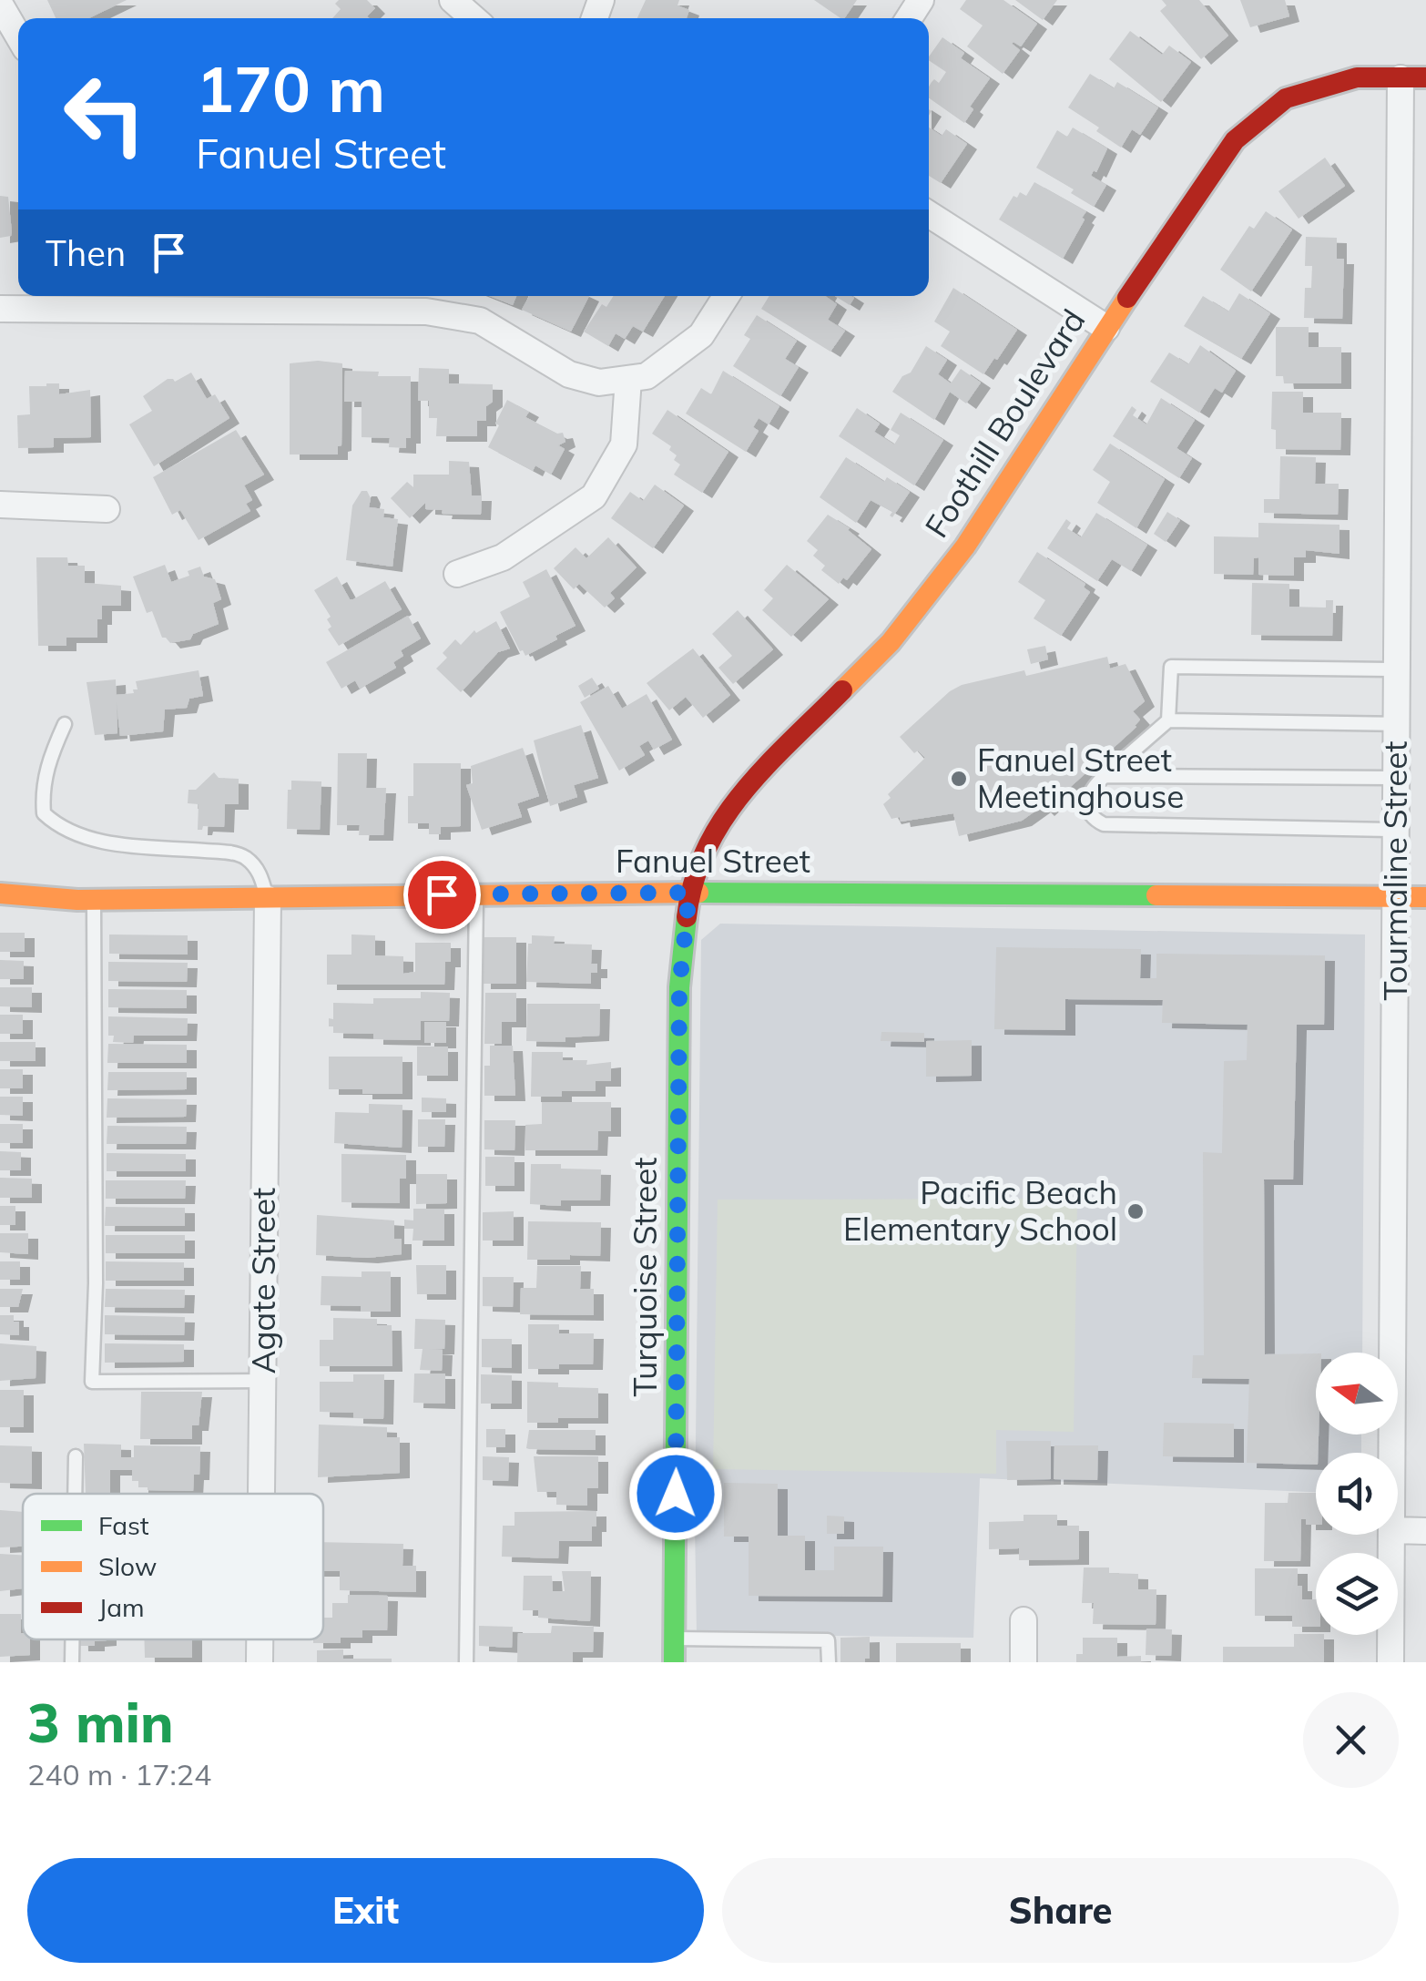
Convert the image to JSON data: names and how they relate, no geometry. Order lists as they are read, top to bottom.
{
  "streets": {
    "main road": ["Foothill Boulevard", "Fanuel Street", "Turquoise Street"],
    "street": ["Tourmaline Street", "Agate Street"]
  },
  "crossings": [
    ["Foothill Boulevard", "Fanuel Street"],
    ["Foothill Boulevard", "Tourmaline Street"],
    ["Foothill Boulevard", "Turquoise Street"],
    ["Fanuel Street", "Tourmaline Street"],
    ["Fanuel Street", "Turquoise Street"],
    ["Fanuel Street", "Agate Street"]
  ],
  "places": ["Fanuel Street Meetinghouse", "Pacific Beach Elementary School"],
  "legend": ["Fast", "Slow", "Jam"],
  "north": "left",
  "page": {
    "turn": ["170 m", "Fanuel Street"],
    "then": "Then",
    "heading": ["3 min", "240 m · 17:24"],
    "buttons": ["Exit", "Share"]
  }
}
